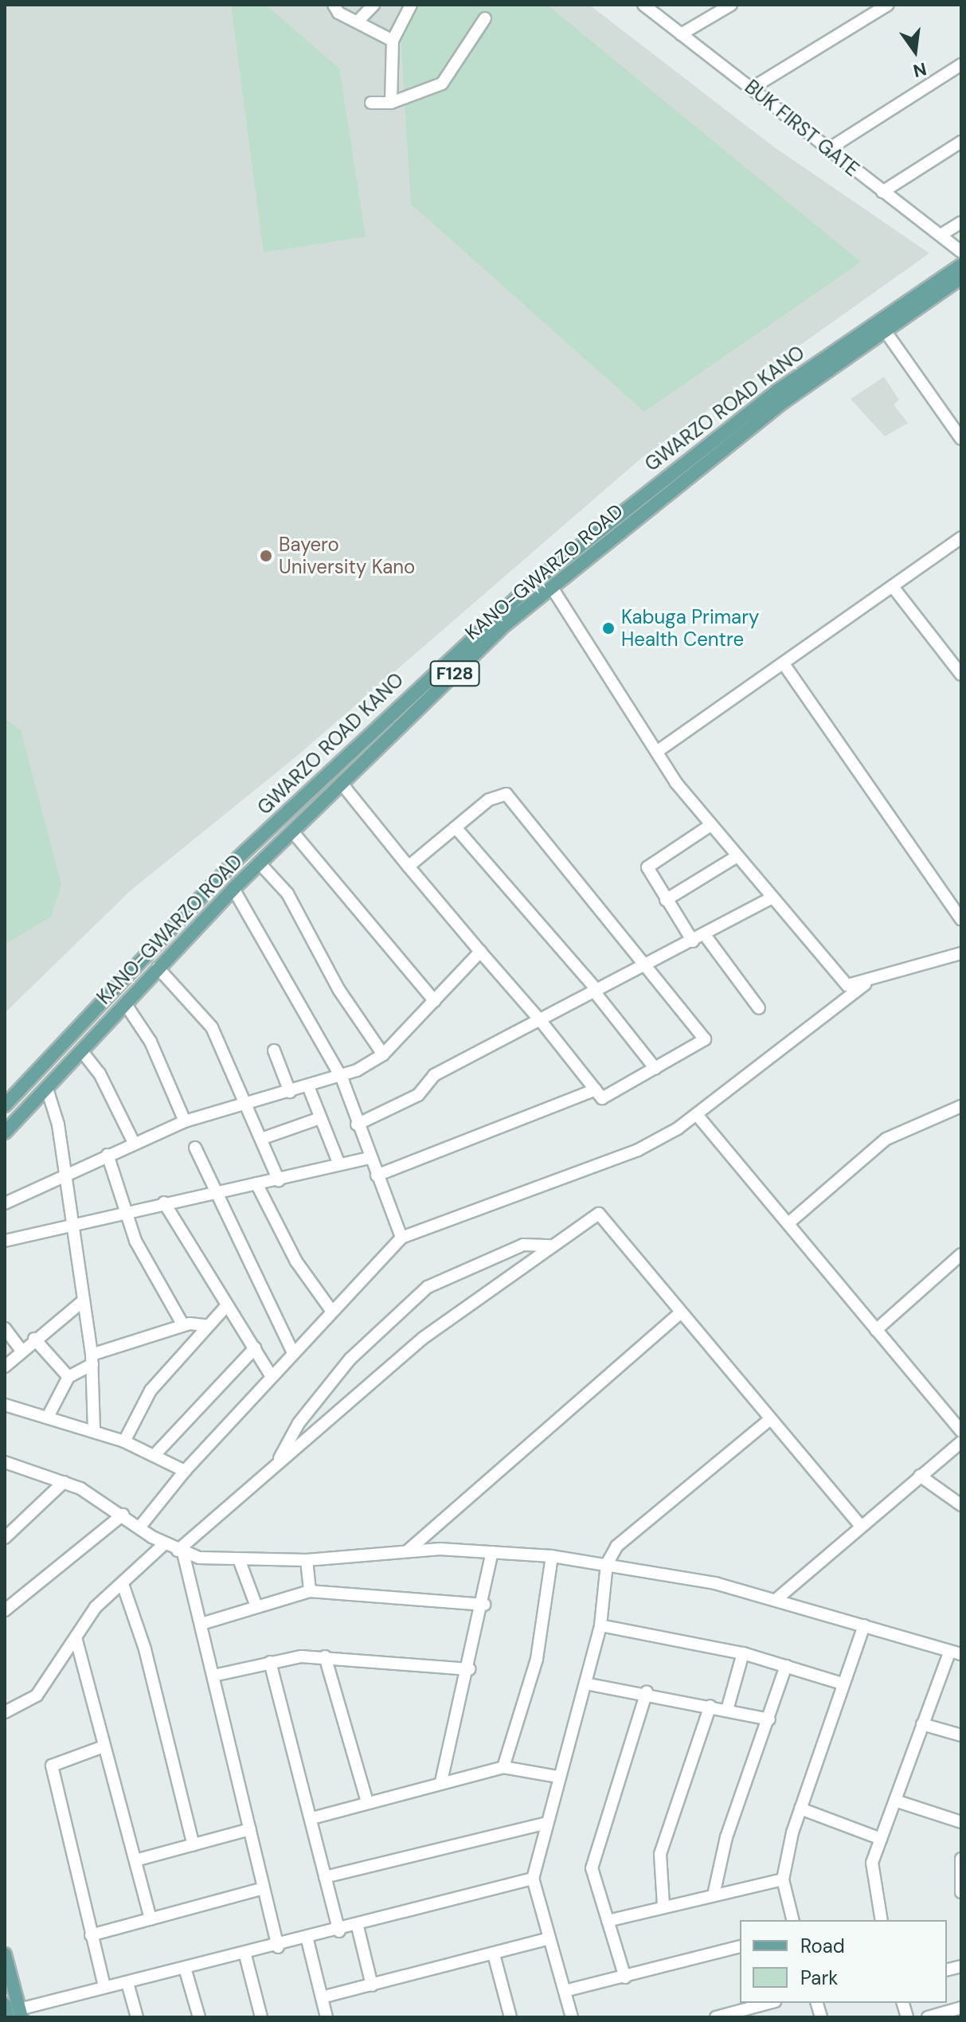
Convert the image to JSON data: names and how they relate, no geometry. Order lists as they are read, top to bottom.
{
  "streets": {
    "main road": ["GWARZO ROAD KANO", "KANO-GWARZO ROAD", "F128"],
    "street": ["BUK FIRST GATE"]
  },
  "crossings": [
    ["GWARZO ROAD KANO", "KANO-GWARZO ROAD"]
  ],
  "places": ["Bayero University Kano", "Kabuga Primary Health Centre"],
  "legend": ["Road", "Park"],
  "north": "bottom"
}
